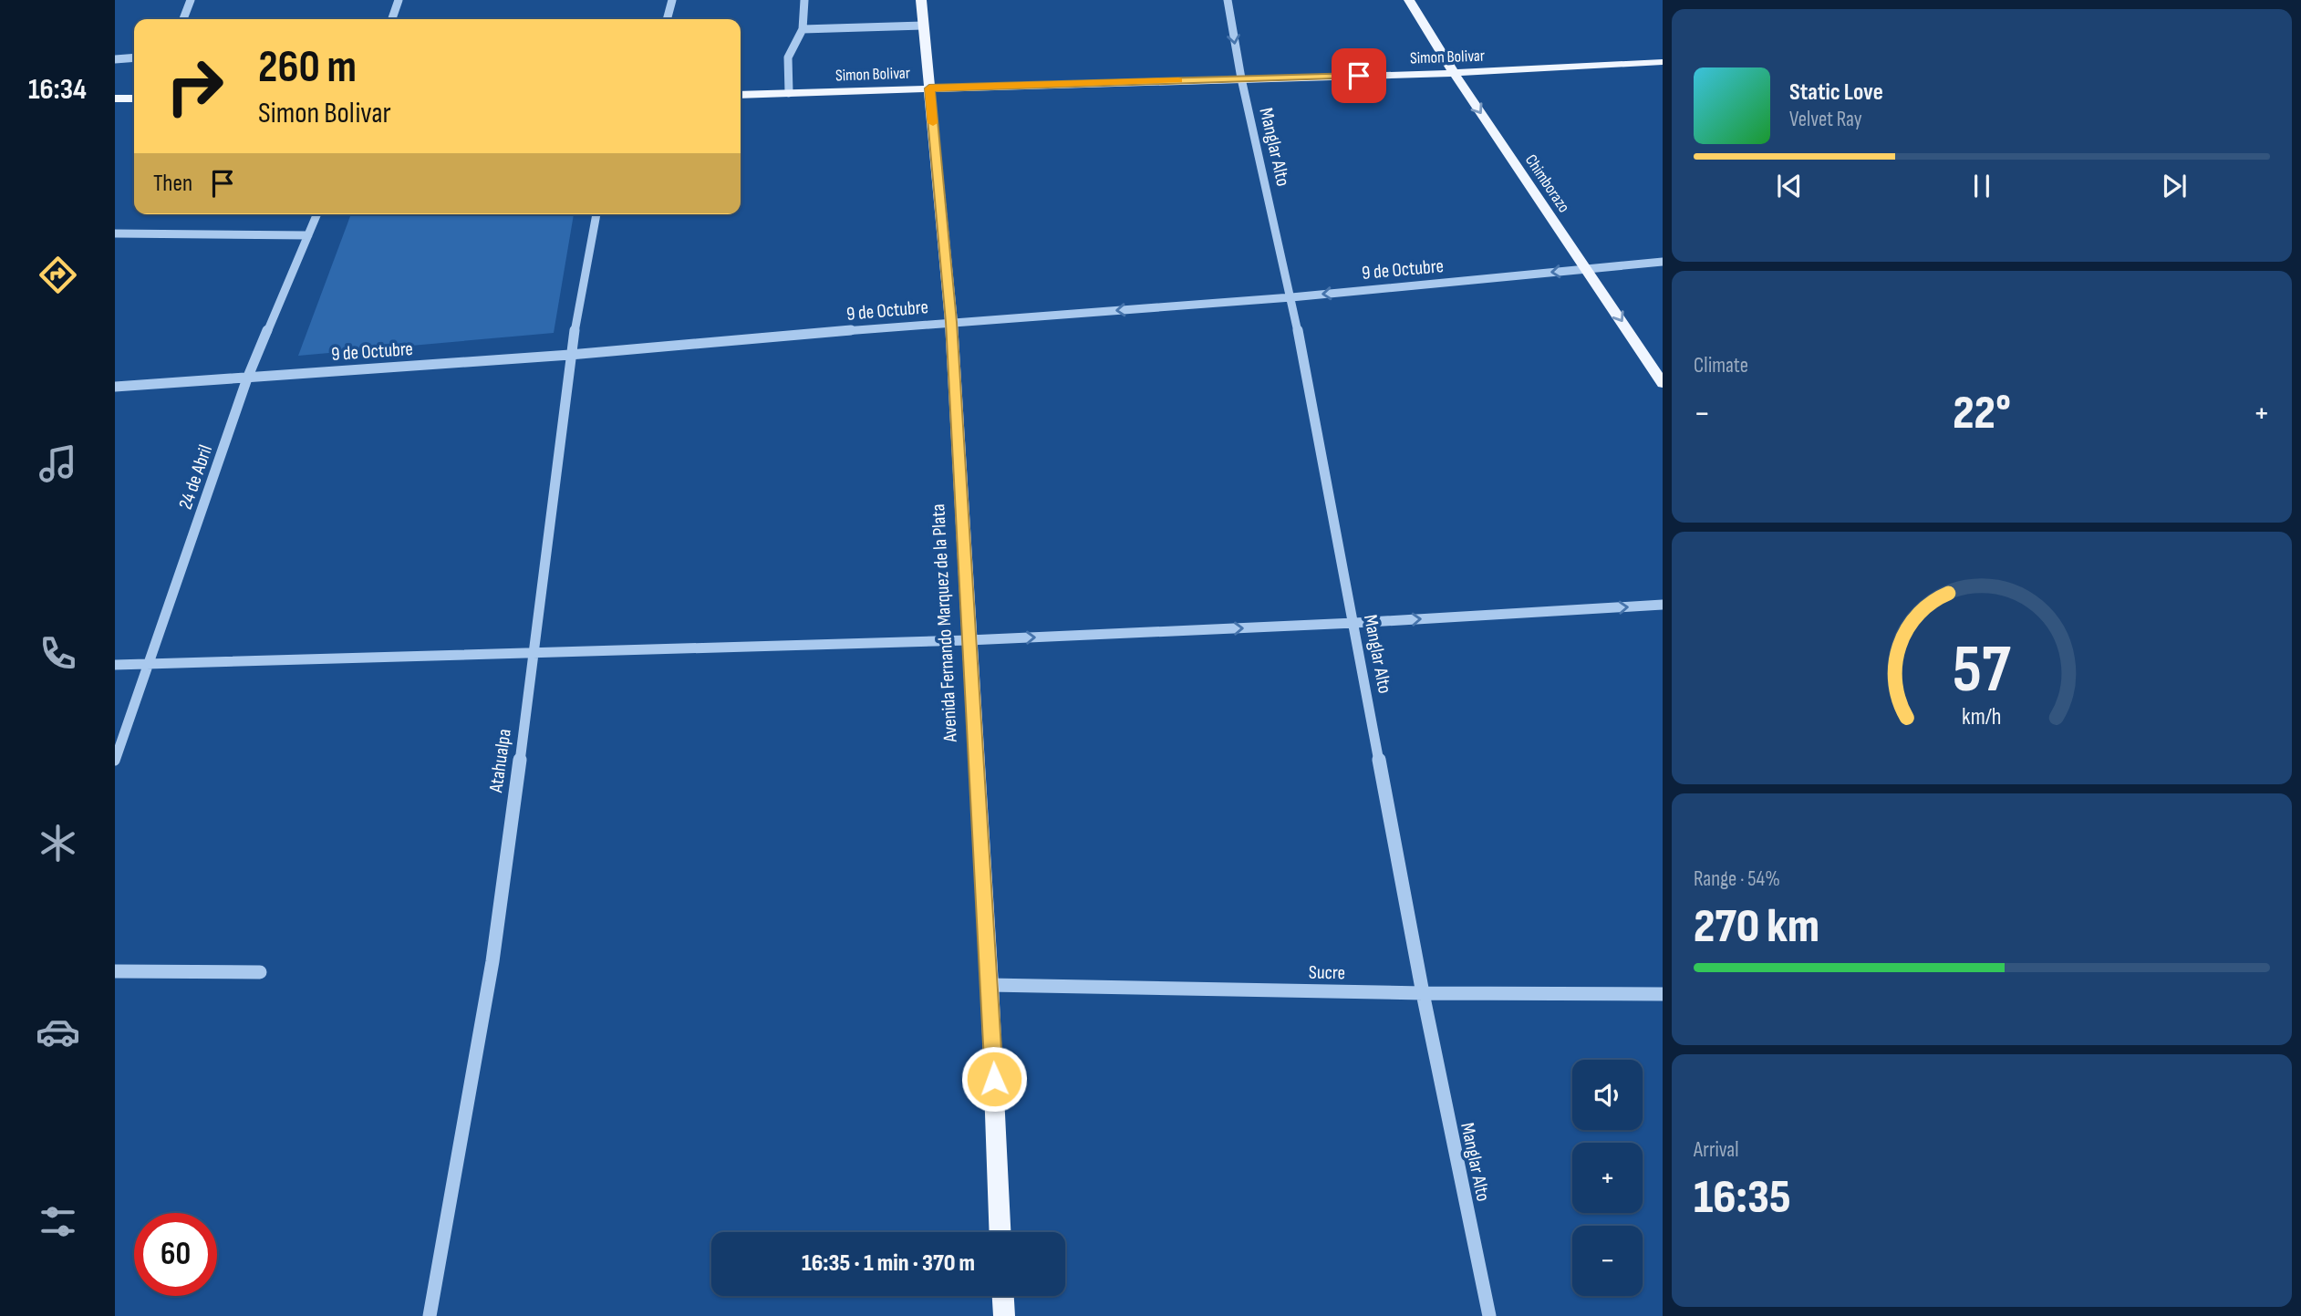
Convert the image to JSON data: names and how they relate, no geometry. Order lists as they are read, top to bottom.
{
  "streets": {
    "main road": ["Simon Bolivar", "Chimborazo", "Avenida Fernando Marquez de la Plata"],
    "street": [
      "Manglar Alto",
      "9 de Octubre",
      "24 de Abril",
      "Atahualpa",
      "Sucre"
    ]
  },
  "crossings": [
    ["Simon Bolivar", "Manglar Alto"],
    ["Simon Bolivar", "Chimborazo"],
    ["Simon Bolivar", "Avenida Fernando Marquez de la Plata"],
    ["Manglar Alto", "9 de Octubre"],
    ["Manglar Alto", "Sucre"],
    ["Chimborazo", "9 de Octubre"],
    ["9 de Octubre", "24 de Abril"],
    ["9 de Octubre", "Avenida Fernando Marquez de la Plata"],
    ["9 de Octubre", "Atahualpa"],
    ["Avenida Fernando Marquez de la Plata", "Sucre"]
  ],
  "one_way": ["Chimborazo", "9 de Octubre"],
  "page": {
    "tabs": "16:34",
    "turn": ["260 m", "Simon Bolivar"],
    "song": ["Static Love", "Velvet Ray"],
    "then": "Then",
    "tile": [
      "Climate",
      ["Range · 54%", "270 km"],
      ["Arrival", "16:35"]
    ],
    "heat": ["−", "22°", "+"],
    "map_buttons": ["+", "−"],
    "limit": "60",
    "trip": "16:35 · 1 min · 370 m",
    "gauge": ["57", "km/h"]
  }
}
